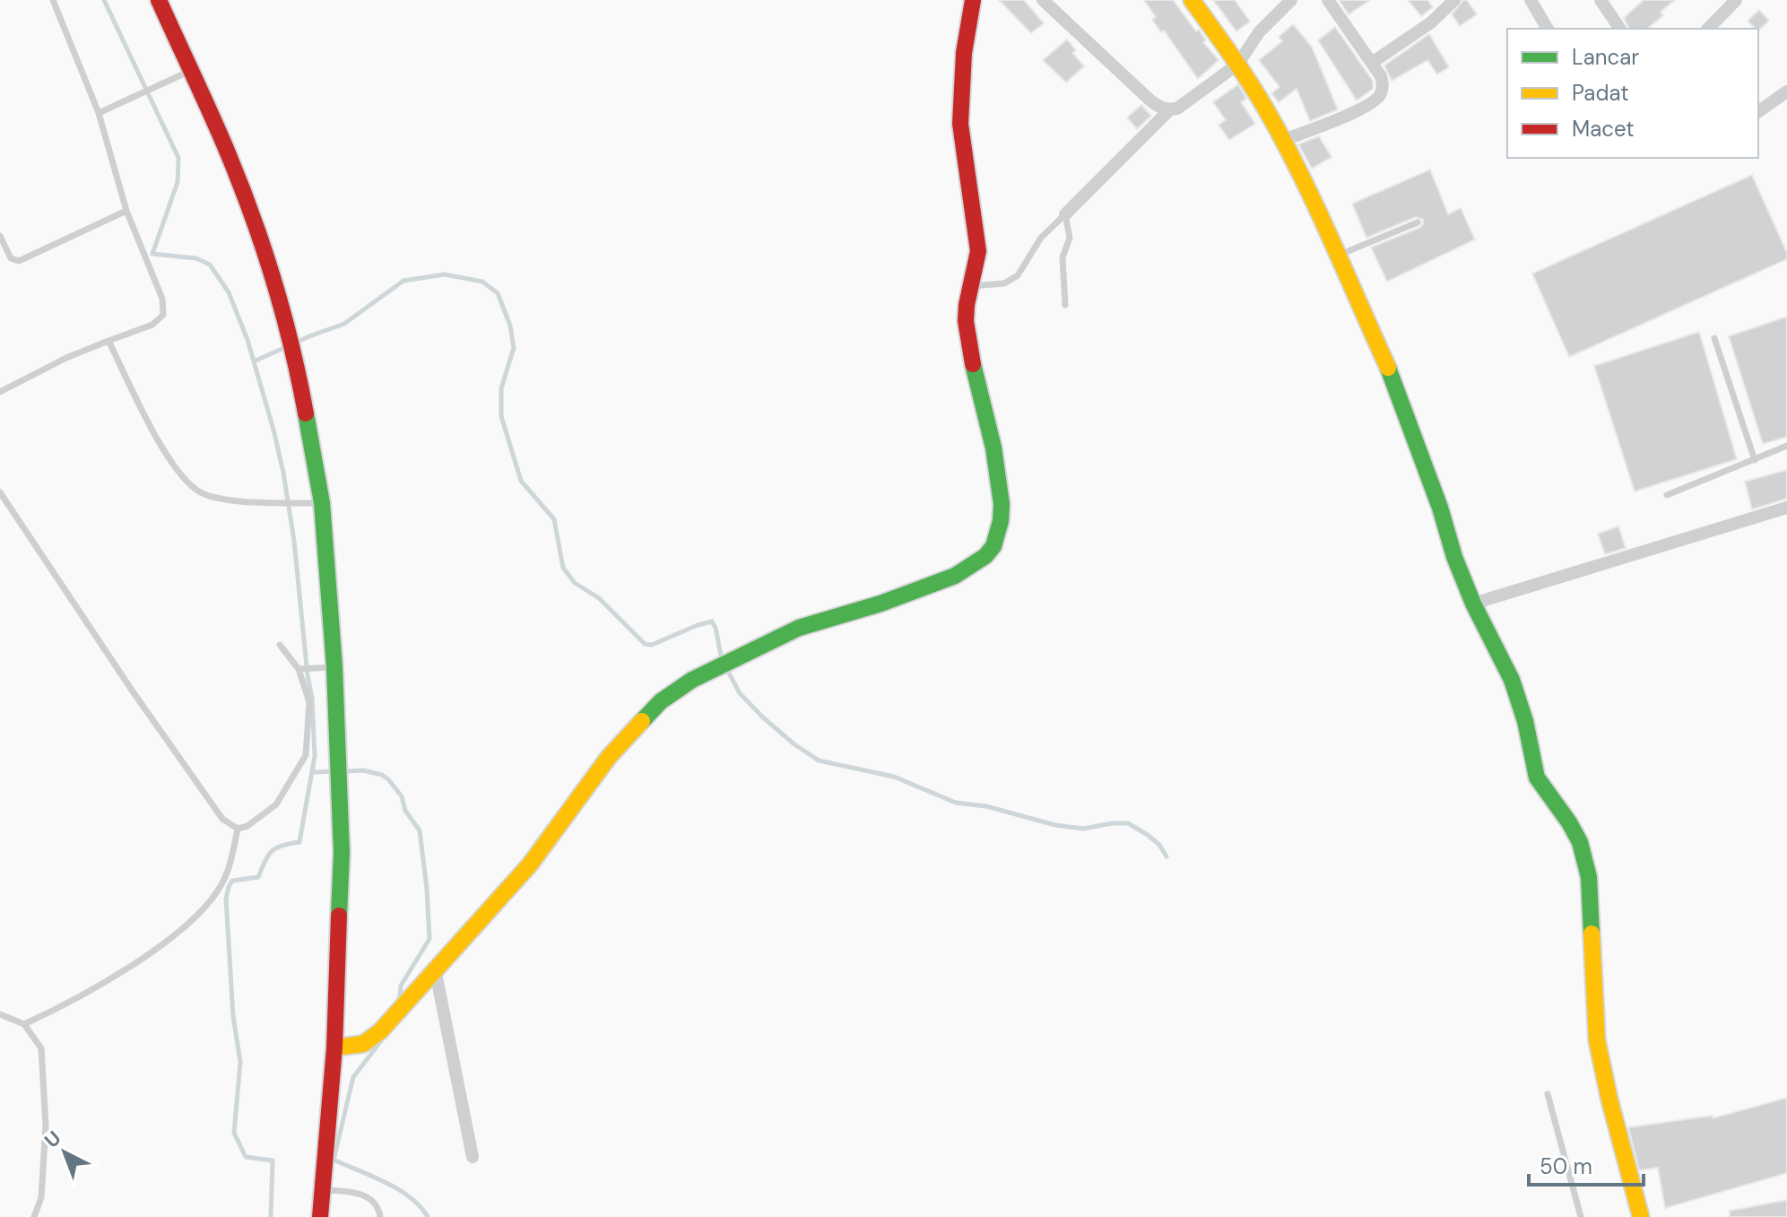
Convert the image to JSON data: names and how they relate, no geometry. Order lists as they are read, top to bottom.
{
  "legend": ["Lancar", "Padat", "Macet"],
  "scale_bar": "50 m",
  "north": "top left"
}
